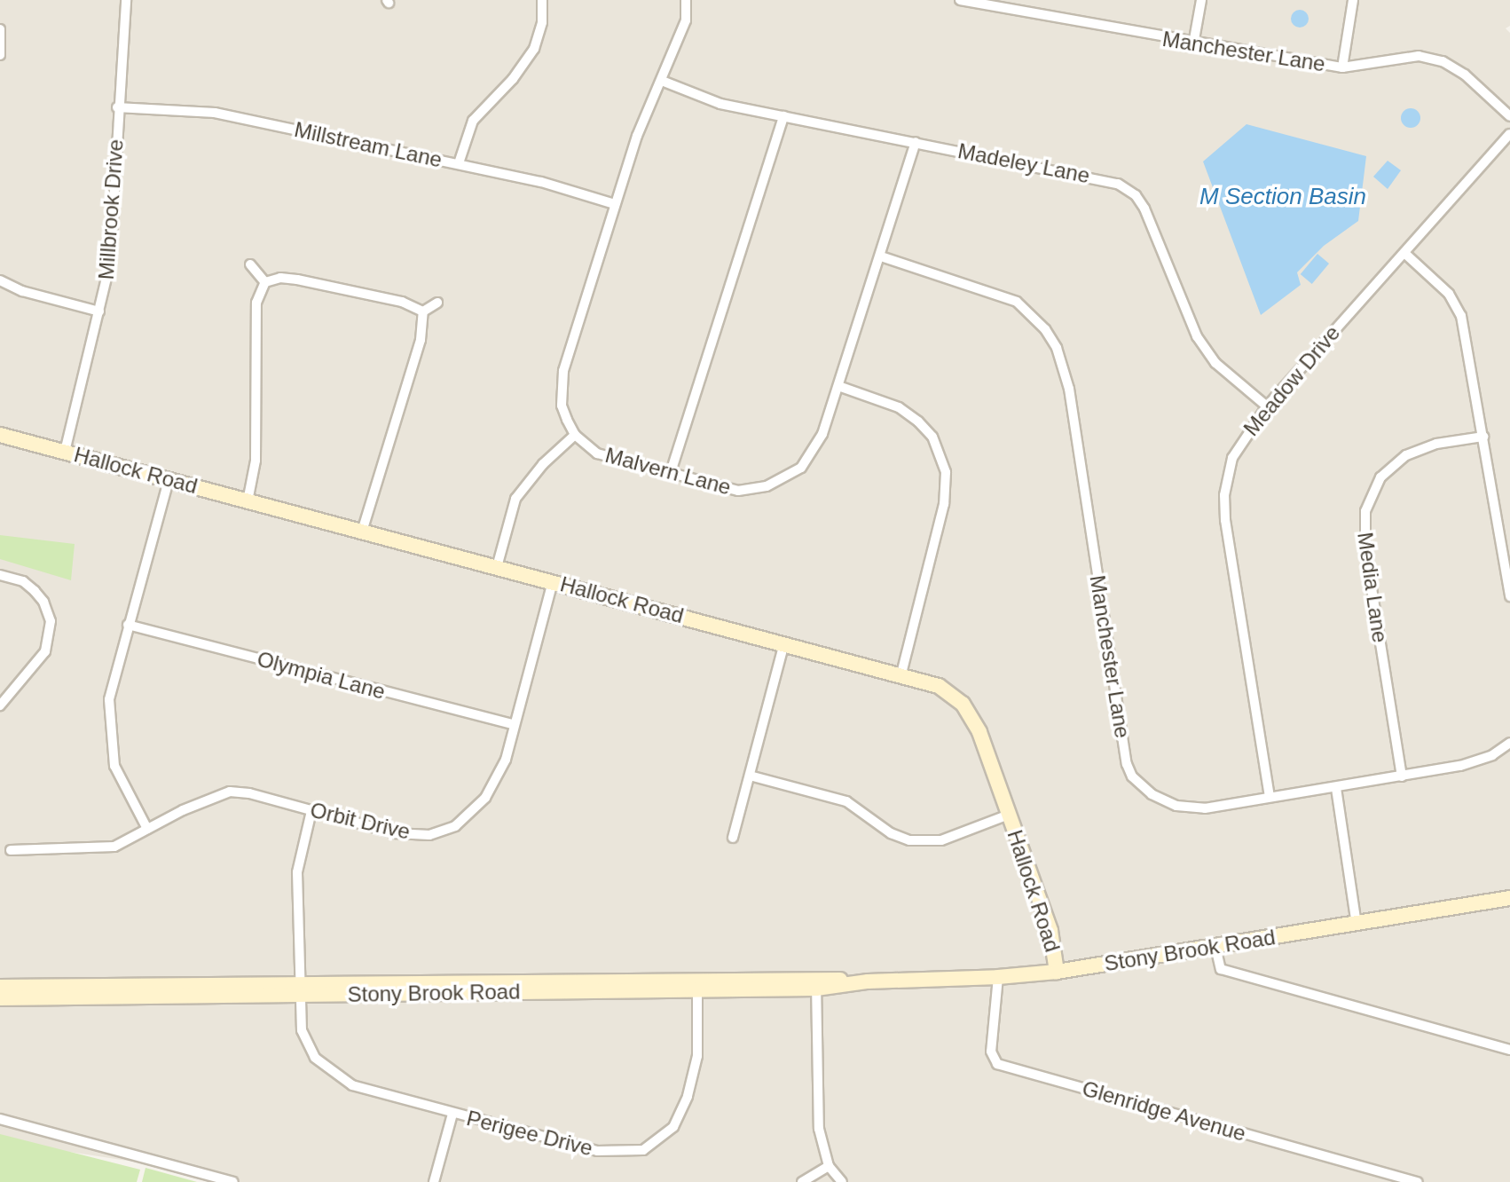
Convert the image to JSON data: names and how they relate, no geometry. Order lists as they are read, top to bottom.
{
  "streets": {
    "main road": ["Hallock Road", "Stony Brook Road"],
    "street": [
      "Manchester Lane",
      "Millstream Lane",
      "Madeley Lane",
      "Millbrook Drive",
      "Meadow Drive",
      "Malvern Lane",
      "Media Lane",
      "Olympia Lane",
      "Orbit Drive",
      "Glenridge Avenue",
      "Perigee Drive"
    ]
  },
  "crossings": [
    ["Manchester Lane", "Meadow Drive"],
    ["Manchester Lane", "Malvern Lane"],
    ["Manchester Lane", "Media Lane"],
    ["Millstream Lane", "Millbrook Drive"],
    ["Millstream Lane", "Malvern Lane"],
    ["Madeley Lane", "Meadow Drive"],
    ["Madeley Lane", "Malvern Lane"],
    ["Millbrook Drive", "Hallock Road"],
    ["Hallock Road", "Orbit Drive"],
    ["Hallock Road", "Stony Brook Road"],
    ["Olympia Lane", "Orbit Drive"],
    ["Orbit Drive", "Perigee Drive"],
    ["Stony Brook Road", "Glenridge Avenue"],
    ["Stony Brook Road", "Perigee Drive"]
  ],
  "water": ["M Section Basin"]
}
